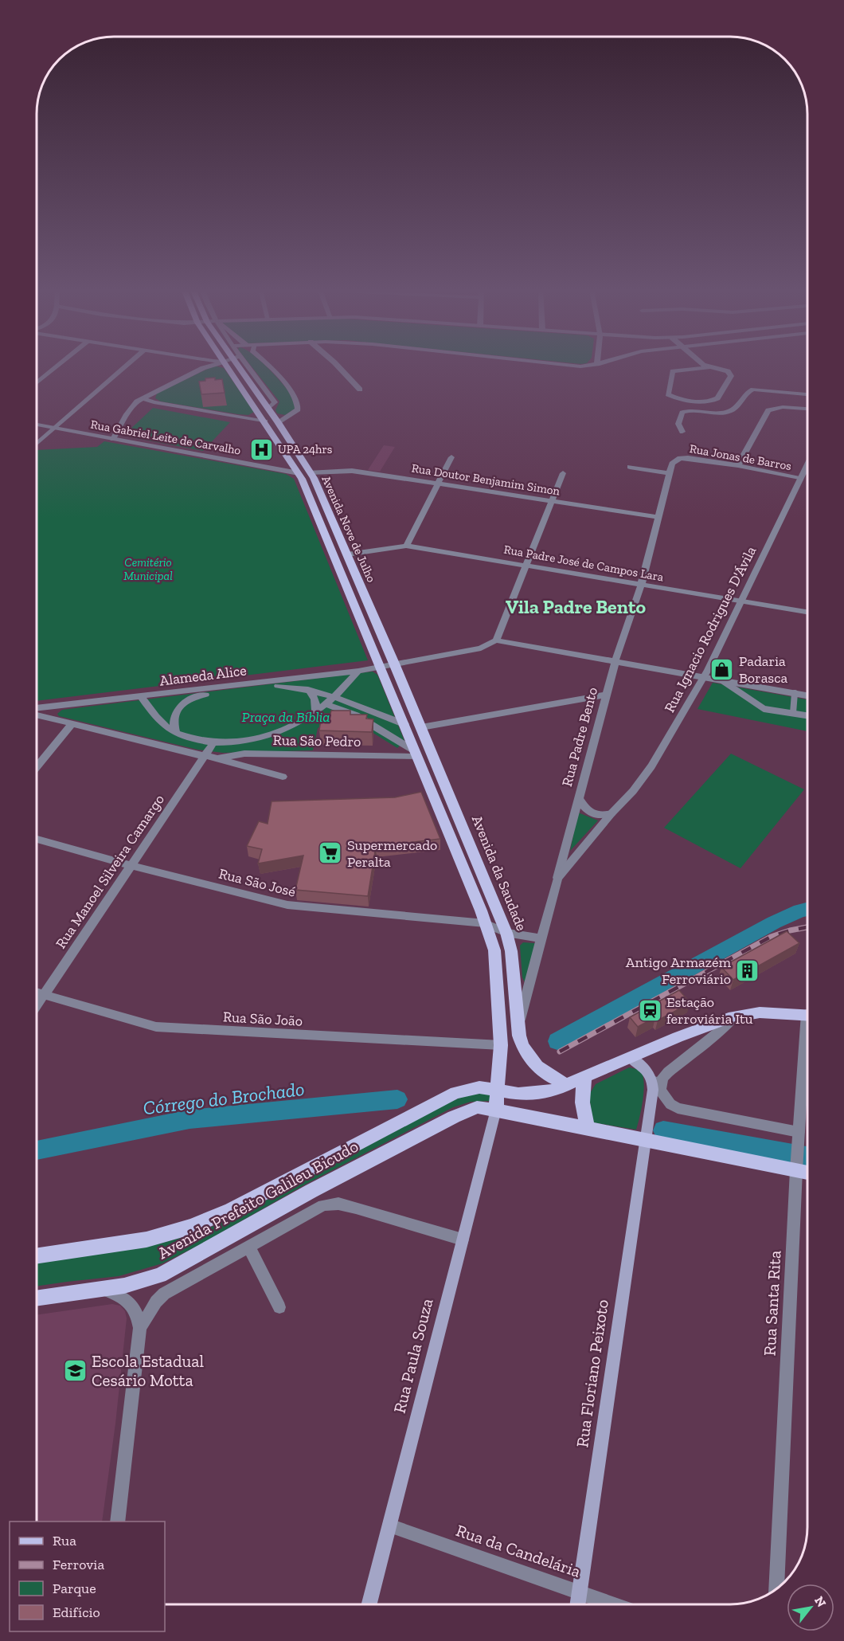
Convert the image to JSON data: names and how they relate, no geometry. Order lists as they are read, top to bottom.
{
  "streets": {
    "main road": [
      "Avenida Nove de Julho",
      "Avenida da Saudade",
      "Avenida Prefeito Galileu Bicudo",
      "Rua Paula Souza",
      "Rua Floriano Peixoto"
    ],
    "street": [
      "Rua Gabriel Leite de Carvalho",
      "Rua Jonas de Barros",
      "Rua Doutor Benjamim Simon",
      "Rua Padre José de Campos Lara",
      "Rua Ignacio Rodrigues D'Ávila",
      "Alameda Alice",
      "Rua Padre Bento",
      "Rua São Pedro",
      "Rua Manoel Silveira Camargo",
      "Rua São José",
      "Rua São João",
      "Rua Santa Rita",
      "Rua da Candelária"
    ]
  },
  "crossings": [
    ["Rua Gabriel Leite de Carvalho", "Avenida Nove de Julho"],
    ["Rua Jonas de Barros", "Rua Ignacio Rodrigues D'Ávila"],
    ["Rua Jonas de Barros", "Rua Padre Bento"],
    ["Rua Doutor Benjamim Simon", "Avenida Nove de Julho"],
    ["Rua Doutor Benjamim Simon", "Rua Padre Bento"],
    ["Avenida Nove de Julho", "Rua Padre José de Campos Lara"],
    ["Avenida Nove de Julho", "Alameda Alice"],
    ["Avenida Nove de Julho", "Avenida da Saudade"],
    ["Rua Padre José de Campos Lara", "Rua Ignacio Rodrigues D'Ávila"],
    ["Rua Padre José de Campos Lara", "Rua Padre Bento"],
    ["Rua Ignacio Rodrigues D'Ávila", "Rua Padre Bento"],
    ["Alameda Alice", "Avenida da Saudade"],
    ["Rua Padre Bento", "Avenida da Saudade"],
    ["Rua Padre Bento", "Rua São José"],
    ["Rua São Pedro", "Rua Manoel Silveira Camargo"],
    ["Rua Manoel Silveira Camargo", "Rua São José"],
    ["Rua Manoel Silveira Camargo", "Rua São João"],
    ["Avenida da Saudade", "Rua São José"],
    ["Avenida da Saudade", "Avenida Prefeito Galileu Bicudo"],
    ["Avenida Prefeito Galileu Bicudo", "Rua Paula Souza"],
    ["Avenida Prefeito Galileu Bicudo", "Rua Floriano Peixoto"],
    ["Rua Paula Souza", "Rua da Candelária"],
    ["Rua Floriano Peixoto", "Rua da Candelária"]
  ],
  "districts": ["Vila Padre Bento"],
  "water": ["Córrego do Brochado"],
  "parks": ["Cemitério Municipal", "Praça da Bíblia"],
  "places": {
    "hospital": ["UPA 24hrs"],
    "shop": ["Padaria Borasca"],
    "supermarket": ["Supermercado Peralta"],
    "building": ["Antigo Armazém Ferroviário"],
    "station": ["Estação ferroviária Itu"],
    "school or university": ["Escola Estadual Cesário Motta"]
  },
  "legend": [
    "Rua",
    "Ferrovia",
    "Parque",
    "Edifício"
  ],
  "north": "top right"
}
